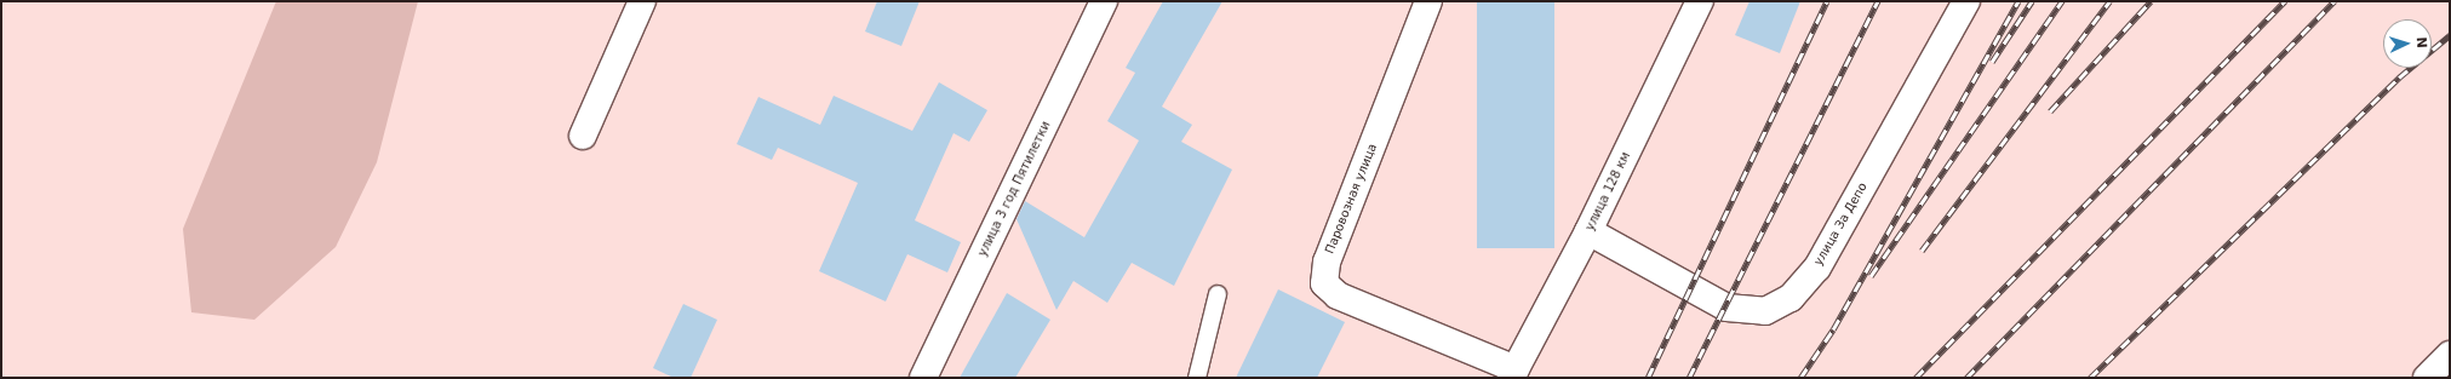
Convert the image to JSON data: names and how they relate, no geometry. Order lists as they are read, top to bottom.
{
  "streets": {
    "street": [
      "улица 3 год Пятилетки",
      "улица 128 км",
      "Паровозная улица",
      "улица За Депо"
    ]
  },
  "crossings": [
    ["улица 128 км", "Паровозная улица"],
    ["улица 128 км", "улица За Депо"]
  ],
  "north": "right"
}
